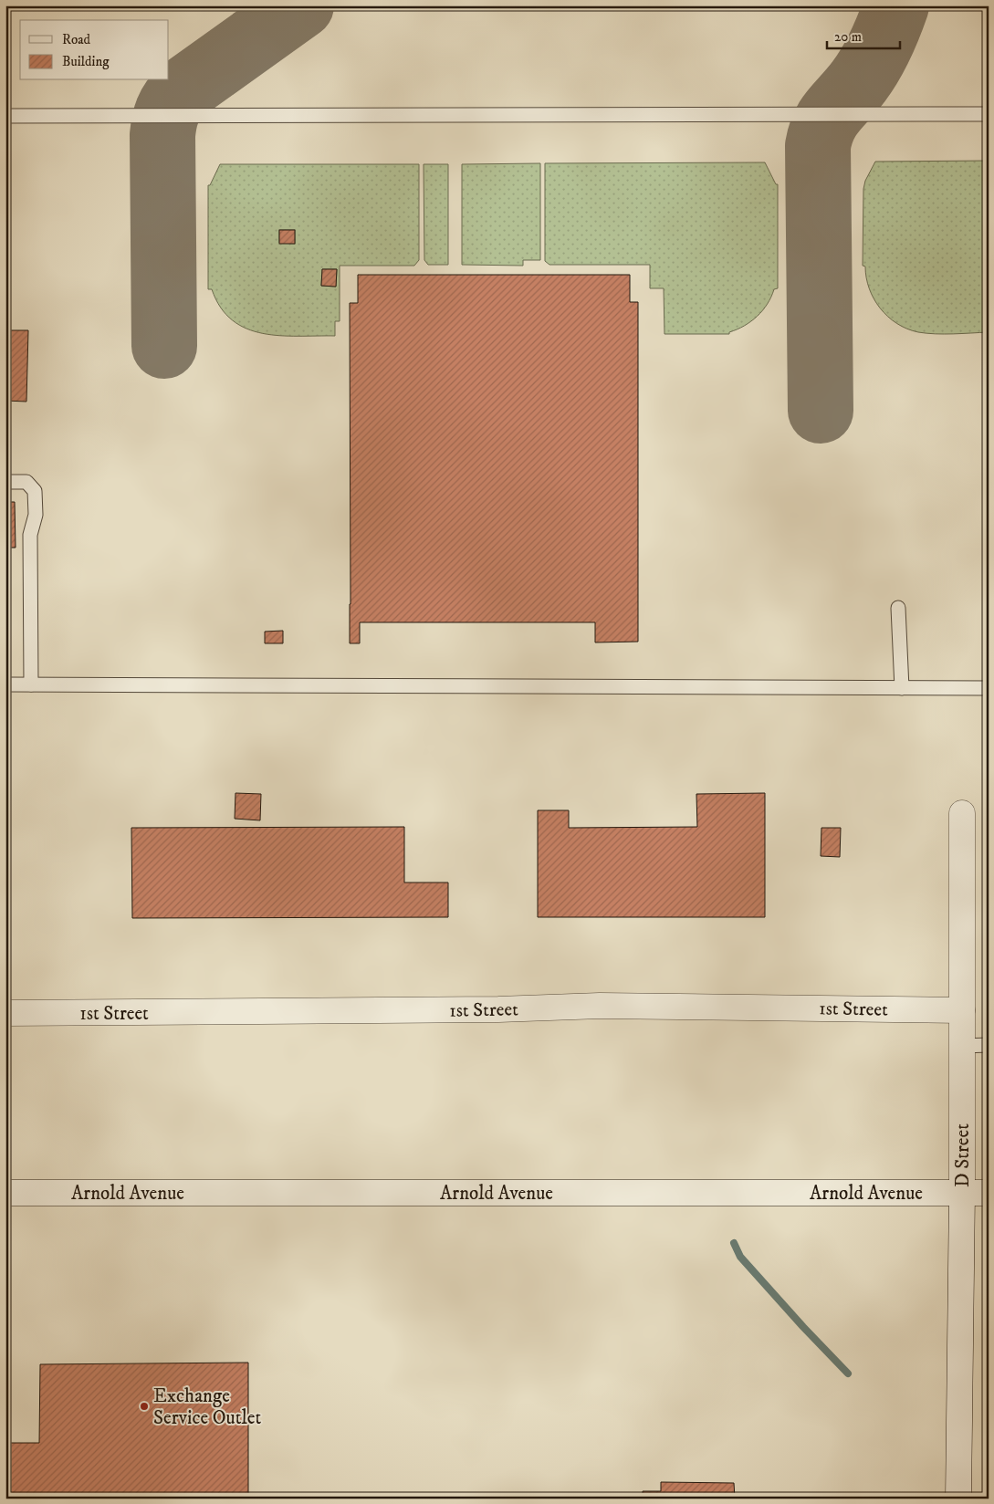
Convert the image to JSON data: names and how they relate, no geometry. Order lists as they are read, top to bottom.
{
  "streets": {
    "street": ["1st Street", "D Street", "Arnold Avenue"]
  },
  "crossings": [
    ["1st Street", "D Street"],
    ["D Street", "Arnold Avenue"]
  ],
  "places": ["Exchange Service Outlet"],
  "legend": ["Road", "Building"],
  "scale_bar": "20 m"
}
